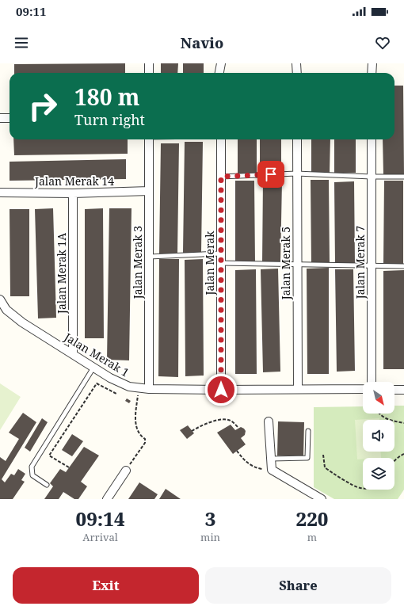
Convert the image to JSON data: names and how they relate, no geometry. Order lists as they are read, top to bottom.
{
  "streets": {
    "street": [
      "Jalan Merak 14",
      "Jalan Merak 3",
      "Jalan Merak 7",
      "Jalan Merak",
      "Jalan Merak 5",
      "Jalan Merak 1A",
      "Jalan Merak 1"
    ]
  },
  "crossings": [
    ["Jalan Merak 14", "Jalan Merak 3"],
    ["Jalan Merak 14", "Jalan Merak 1A"],
    ["Jalan Merak 3", "Jalan Merak 1"],
    ["Jalan Merak", "Jalan Merak 1"],
    ["Jalan Merak 5", "Jalan Merak 1"],
    ["Jalan Merak 1A", "Jalan Merak 1"]
  ],
  "north": "bottom right",
  "page": {
    "status": "09:11",
    "header": "Navio",
    "turn": ["180 m", "Turn right"],
    "eta": [
      "09:14",
      "Arrival",
      "3",
      "min",
      "220",
      "m"
    ],
    "buttons": ["Exit", "Share"]
  }
}
